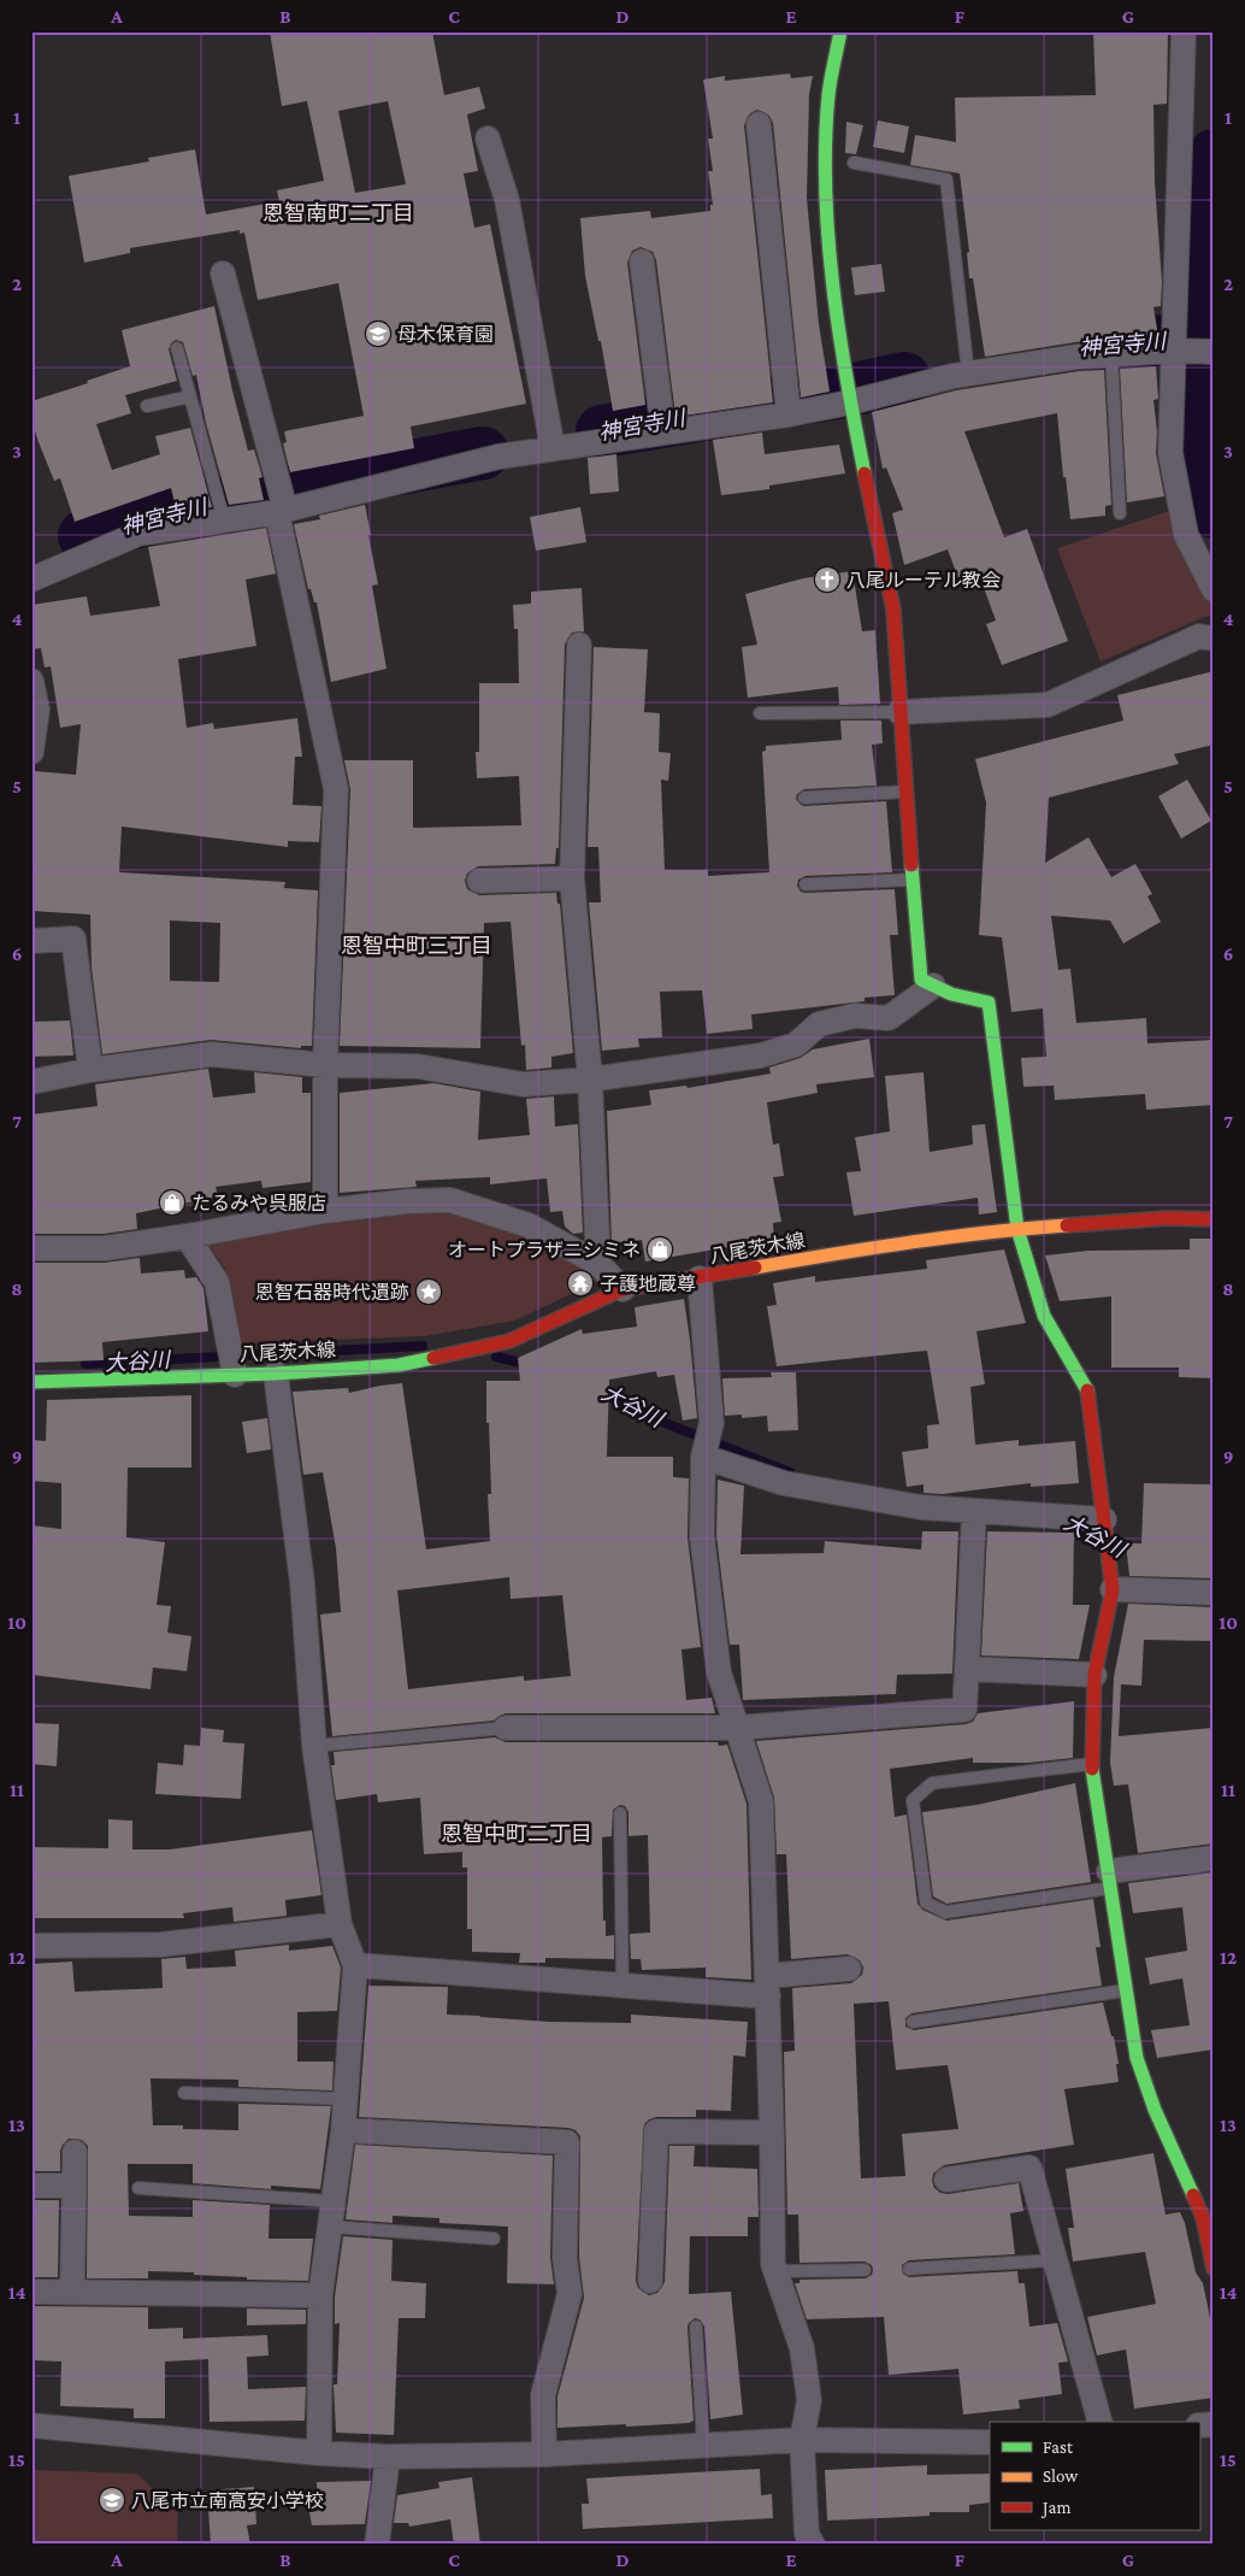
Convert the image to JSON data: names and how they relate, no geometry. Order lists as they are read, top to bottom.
{
  "streets": {
    "street": ["八尾茨木線"]
  },
  "districts": ["恩智南町二丁目", "恩智中町三丁目", "恩智中町二丁目"],
  "water": ["神宮寺川", "大谷川"],
  "places": {
    "school or university": ["母木保育園", "八尾市立南高安小学校"],
    "church": ["八尾ルーテル教会"],
    "shop": ["たるみや呉服店", "オートプラザニシミネ"],
    "temple": ["子護地蔵尊"],
    "place": ["恩智石器時代遺跡"]
  },
  "legend": ["Fast", "Slow", "Jam"],
  "grid": {
    "columns": [
      "A",
      "B",
      "C",
      "D",
      "E",
      "F",
      "G"
    ],
    "rows": [
      "1",
      "2",
      "3",
      "4",
      "5",
      "6",
      "7",
      "8",
      "9",
      "10",
      "11",
      "12",
      "13",
      "14",
      "15"
    ]
  }
}
